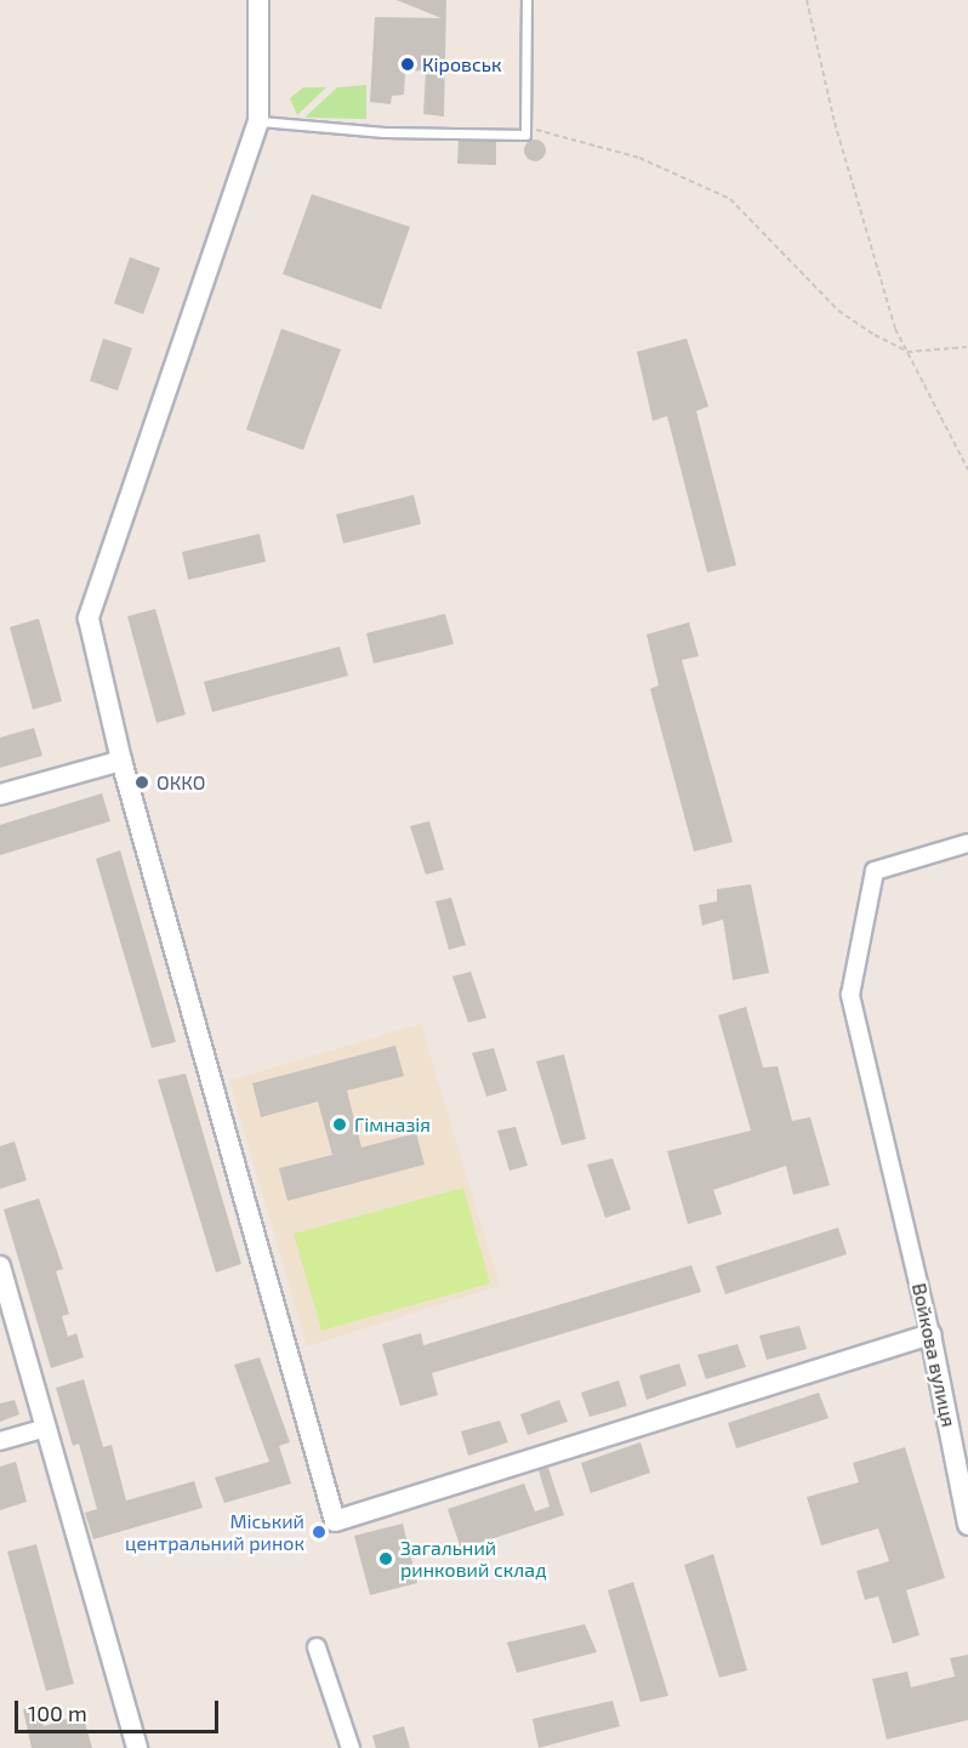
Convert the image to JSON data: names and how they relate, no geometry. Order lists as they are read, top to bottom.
{
  "streets": {
    "street": ["Войкова вулиця"]
  },
  "places": [
    "Кіровськ",
    "ОККО",
    "Гімназія",
    "Міський центральний ринок",
    "Загальний ринковий склад"
  ],
  "scale_bar": "100 m"
}
